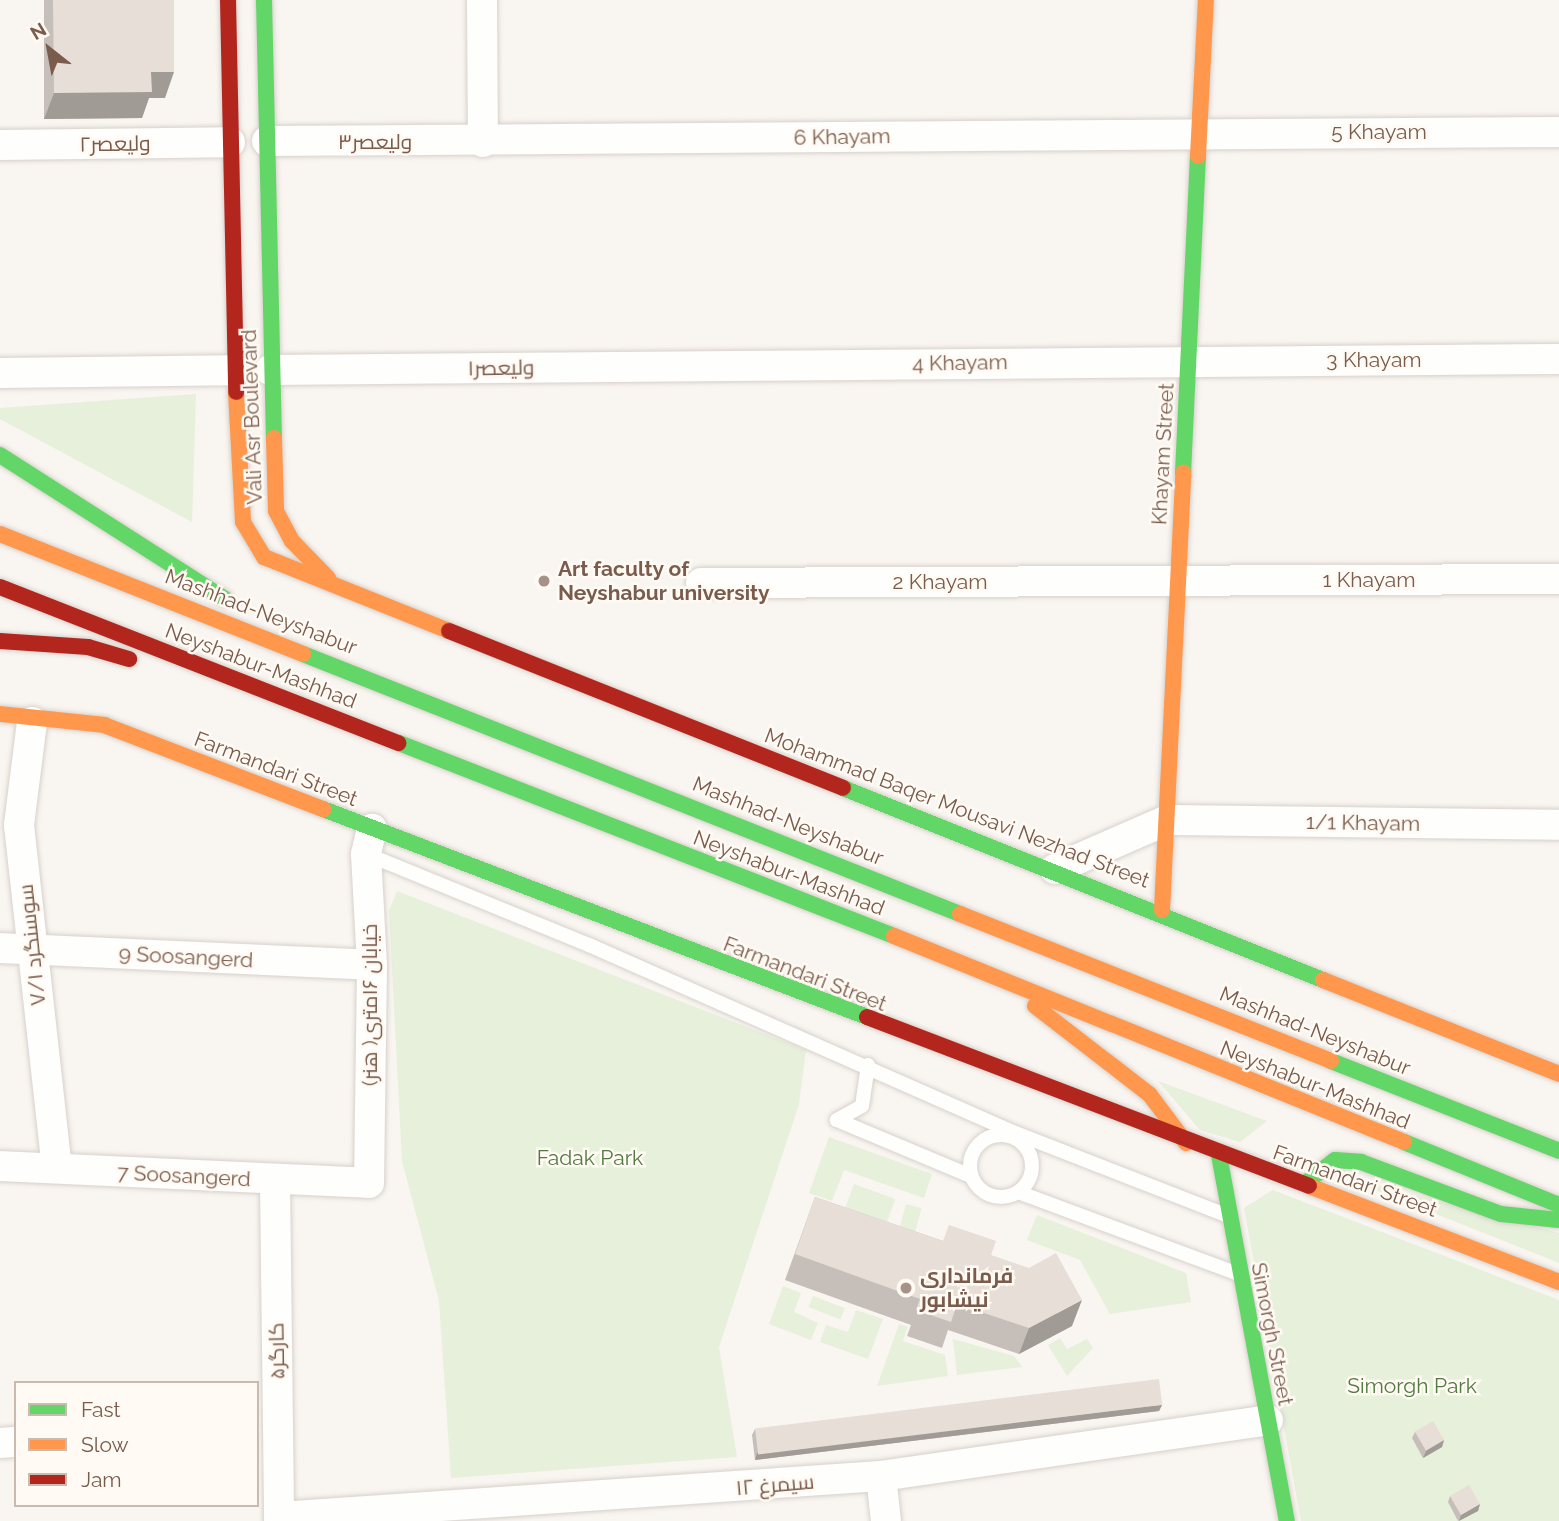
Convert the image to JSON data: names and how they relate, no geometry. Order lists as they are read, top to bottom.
{
  "streets": {
    "main road": [
      "Vali Asr Boulevard",
      "Khayam Street",
      "Mashhad-Neyshabur",
      "Neyshabur-Mashhad",
      "Farmandari Street",
      "Mohammad Baqer Mousavi Nezhad Street",
      "Simorgh Street"
    ],
    "street": [
      "5 Khayam",
      "6 Khayam",
      "ولیعصر۳",
      "ولیعصر۲",
      "3 Khayam",
      "4 Khayam",
      "ولیعصر۱",
      "1 Khayam",
      "2 Khayam",
      "1/1 Khayam",
      "سوسنگرد ۷/۱",
      "9 Soosangerd",
      "خیابان ۱۶متری( هنر)",
      "7 Soosangerd",
      "کارگر۵",
      "سیمرغ ۱۲"
    ]
  },
  "crossings": [
    ["5 Khayam", "6 Khayam"],
    ["5 Khayam", "Khayam Street"],
    ["6 Khayam", "ولیعصر۳"],
    ["6 Khayam", "Khayam Street"],
    ["ولیعصر۳", "Vali Asr Boulevard"],
    ["ولیعصر۲", "Vali Asr Boulevard"],
    ["3 Khayam", "4 Khayam"],
    ["3 Khayam", "Khayam Street"],
    ["4 Khayam", "ولیعصر۱"],
    ["4 Khayam", "Khayam Street"],
    ["ولیعصر۱", "Vali Asr Boulevard"],
    ["Vali Asr Boulevard", "Mohammad Baqer Mousavi Nezhad Street"],
    ["Khayam Street", "1 Khayam"],
    ["Khayam Street", "2 Khayam"],
    ["Khayam Street", "Mohammad Baqer Mousavi Nezhad Street"],
    ["Khayam Street", "1/1 Khayam"],
    ["1 Khayam", "2 Khayam"],
    ["Farmandari Street", "سوسنگرد ۷/۱"],
    ["Farmandari Street", "خیابان ۱۶متری( هنر)"],
    ["Farmandari Street", "Simorgh Street"],
    ["سوسنگرد ۷/۱", "9 Soosangerd"],
    ["سوسنگرد ۷/۱", "7 Soosangerd"],
    ["9 Soosangerd", "خیابان ۱۶متری( هنر)"],
    ["خیابان ۱۶متری( هنر)", "7 Soosangerd"],
    ["7 Soosangerd", "کارگر۵"],
    ["Simorgh Street", "سیمرغ ۱۲"],
    ["کارگر۵", "سیمرغ ۱۲"]
  ],
  "parks": ["Fadak Park", "Simorgh Park"],
  "places": ["Art faculty of Neyshabur university", "فرمانداری نیشابور"],
  "legend": ["Fast", "Slow", "Jam"],
  "north": "top left"
}
